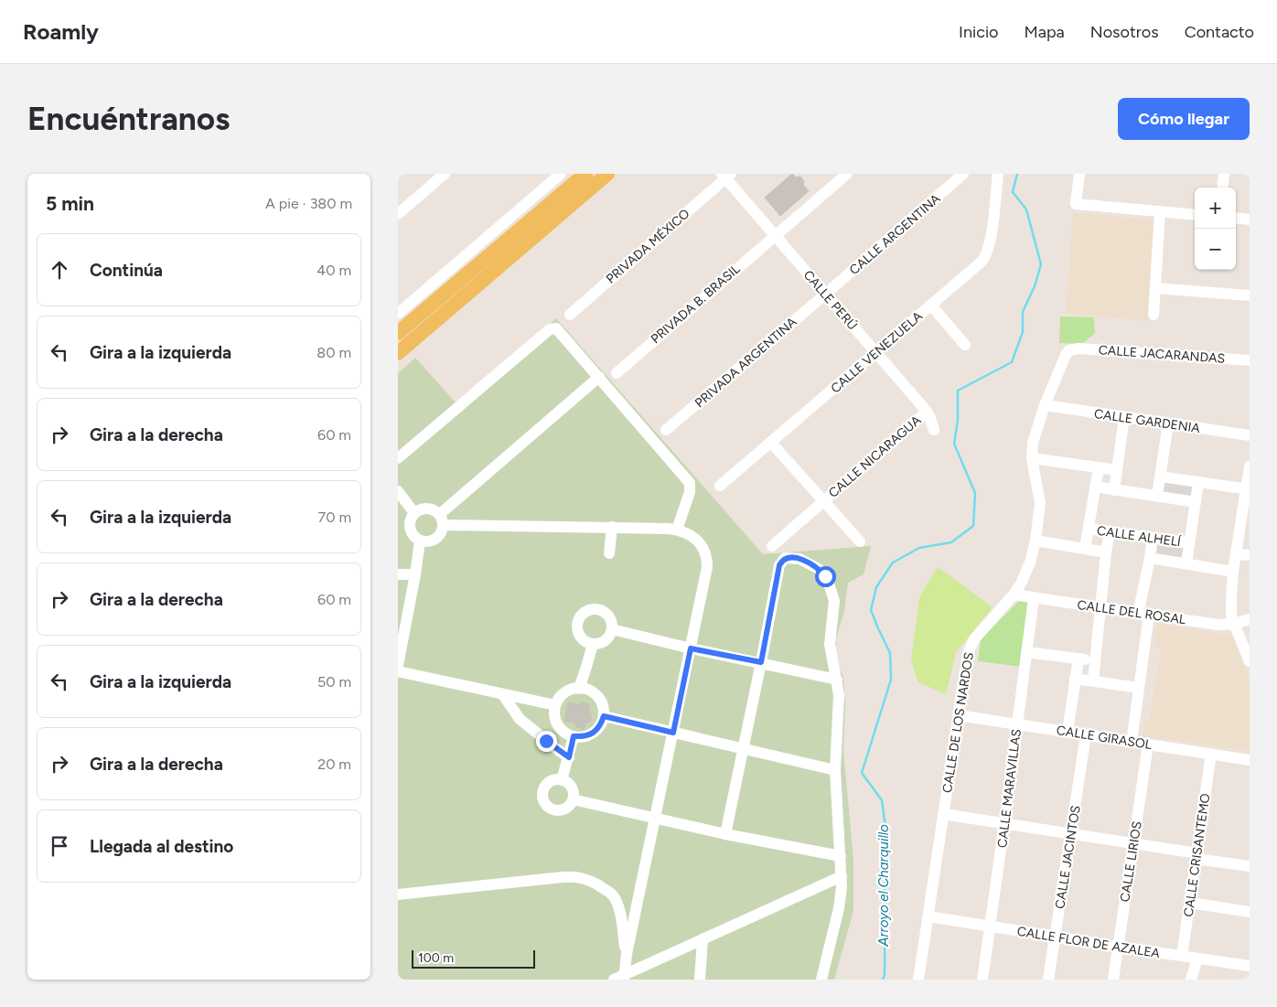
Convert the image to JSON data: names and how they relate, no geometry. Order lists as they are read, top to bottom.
{
  "streets": {
    "street": [
      "CALLE ARGENTINA",
      "PRIVADA MÉXICO",
      "CALLE PERÚ",
      "PRIVADA B. BRASIL",
      "CALLE VENEZUELA",
      "CALLE JACARANDAS",
      "PRIVADA ARGENTINA",
      "CALLE GARDENIA",
      "CALLE NICARAGUA",
      "CALLE ALHELÍ",
      "CALLE DEL ROSAL",
      "CALLE DE LOS NARDOS",
      "CALLE GIRASOL",
      "CALLE MARAVILLAS",
      "CALLE CRISANTEMO",
      "CALLE JACINTOS",
      "CALLE LIRIOS",
      "CALLE FLOR DE AZALEA"
    ]
  },
  "crossings": [
    ["CALLE ARGENTINA", "CALLE PERÚ"],
    ["CALLE ARGENTINA", "PRIVADA ARGENTINA"],
    ["PRIVADA MÉXICO", "CALLE PERÚ"],
    ["CALLE PERÚ", "PRIVADA B. BRASIL"],
    ["CALLE PERÚ", "CALLE VENEZUELA"],
    ["CALLE PERÚ", "PRIVADA ARGENTINA"],
    ["CALLE PERÚ", "CALLE NICARAGUA"],
    ["CALLE JACARANDAS", "CALLE GARDENIA"],
    ["CALLE JACARANDAS", "CALLE DE LOS NARDOS"],
    ["CALLE GARDENIA", "CALLE DE LOS NARDOS"],
    ["CALLE ALHELÍ", "CALLE DE LOS NARDOS"],
    ["CALLE DEL ROSAL", "CALLE DE LOS NARDOS"],
    ["CALLE DEL ROSAL", "CALLE MARAVILLAS"],
    ["CALLE DE LOS NARDOS", "CALLE GIRASOL"],
    ["CALLE DE LOS NARDOS", "CALLE FLOR DE AZALEA"],
    ["CALLE GIRASOL", "CALLE MARAVILLAS"],
    ["CALLE GIRASOL", "CALLE CRISANTEMO"],
    ["CALLE GIRASOL", "CALLE JACINTOS"],
    ["CALLE GIRASOL", "CALLE LIRIOS"],
    ["CALLE MARAVILLAS", "CALLE FLOR DE AZALEA"],
    ["CALLE CRISANTEMO", "CALLE FLOR DE AZALEA"],
    ["CALLE JACINTOS", "CALLE FLOR DE AZALEA"],
    ["CALLE LIRIOS", "CALLE FLOR DE AZALEA"]
  ],
  "water": ["Arroyo el Charquillo"],
  "scale_bar": "100 m",
  "page": {
    "header": "Roamly",
    "nav": [
      "Inicio",
      "Mapa",
      "Nosotros",
      "Contacto"
    ],
    "buttons": "Cómo llegar",
    "title": "Encuéntranos",
    "heading": ["5 min", "A pie · 380 m"],
    "map_buttons": ["+", "−"],
    "list": [
      ["Continúa", "40 m"],
      ["Gira a la izquierda", "80 m"],
      ["Gira a la derecha", "60 m"],
      ["Gira a la izquierda", "70 m"],
      ["Gira a la derecha", "60 m"],
      ["Gira a la izquierda", "50 m"],
      ["Gira a la derecha", "20 m"],
      "Llegada al destino"
    ],
    "scale": "100 m"
  }
}
